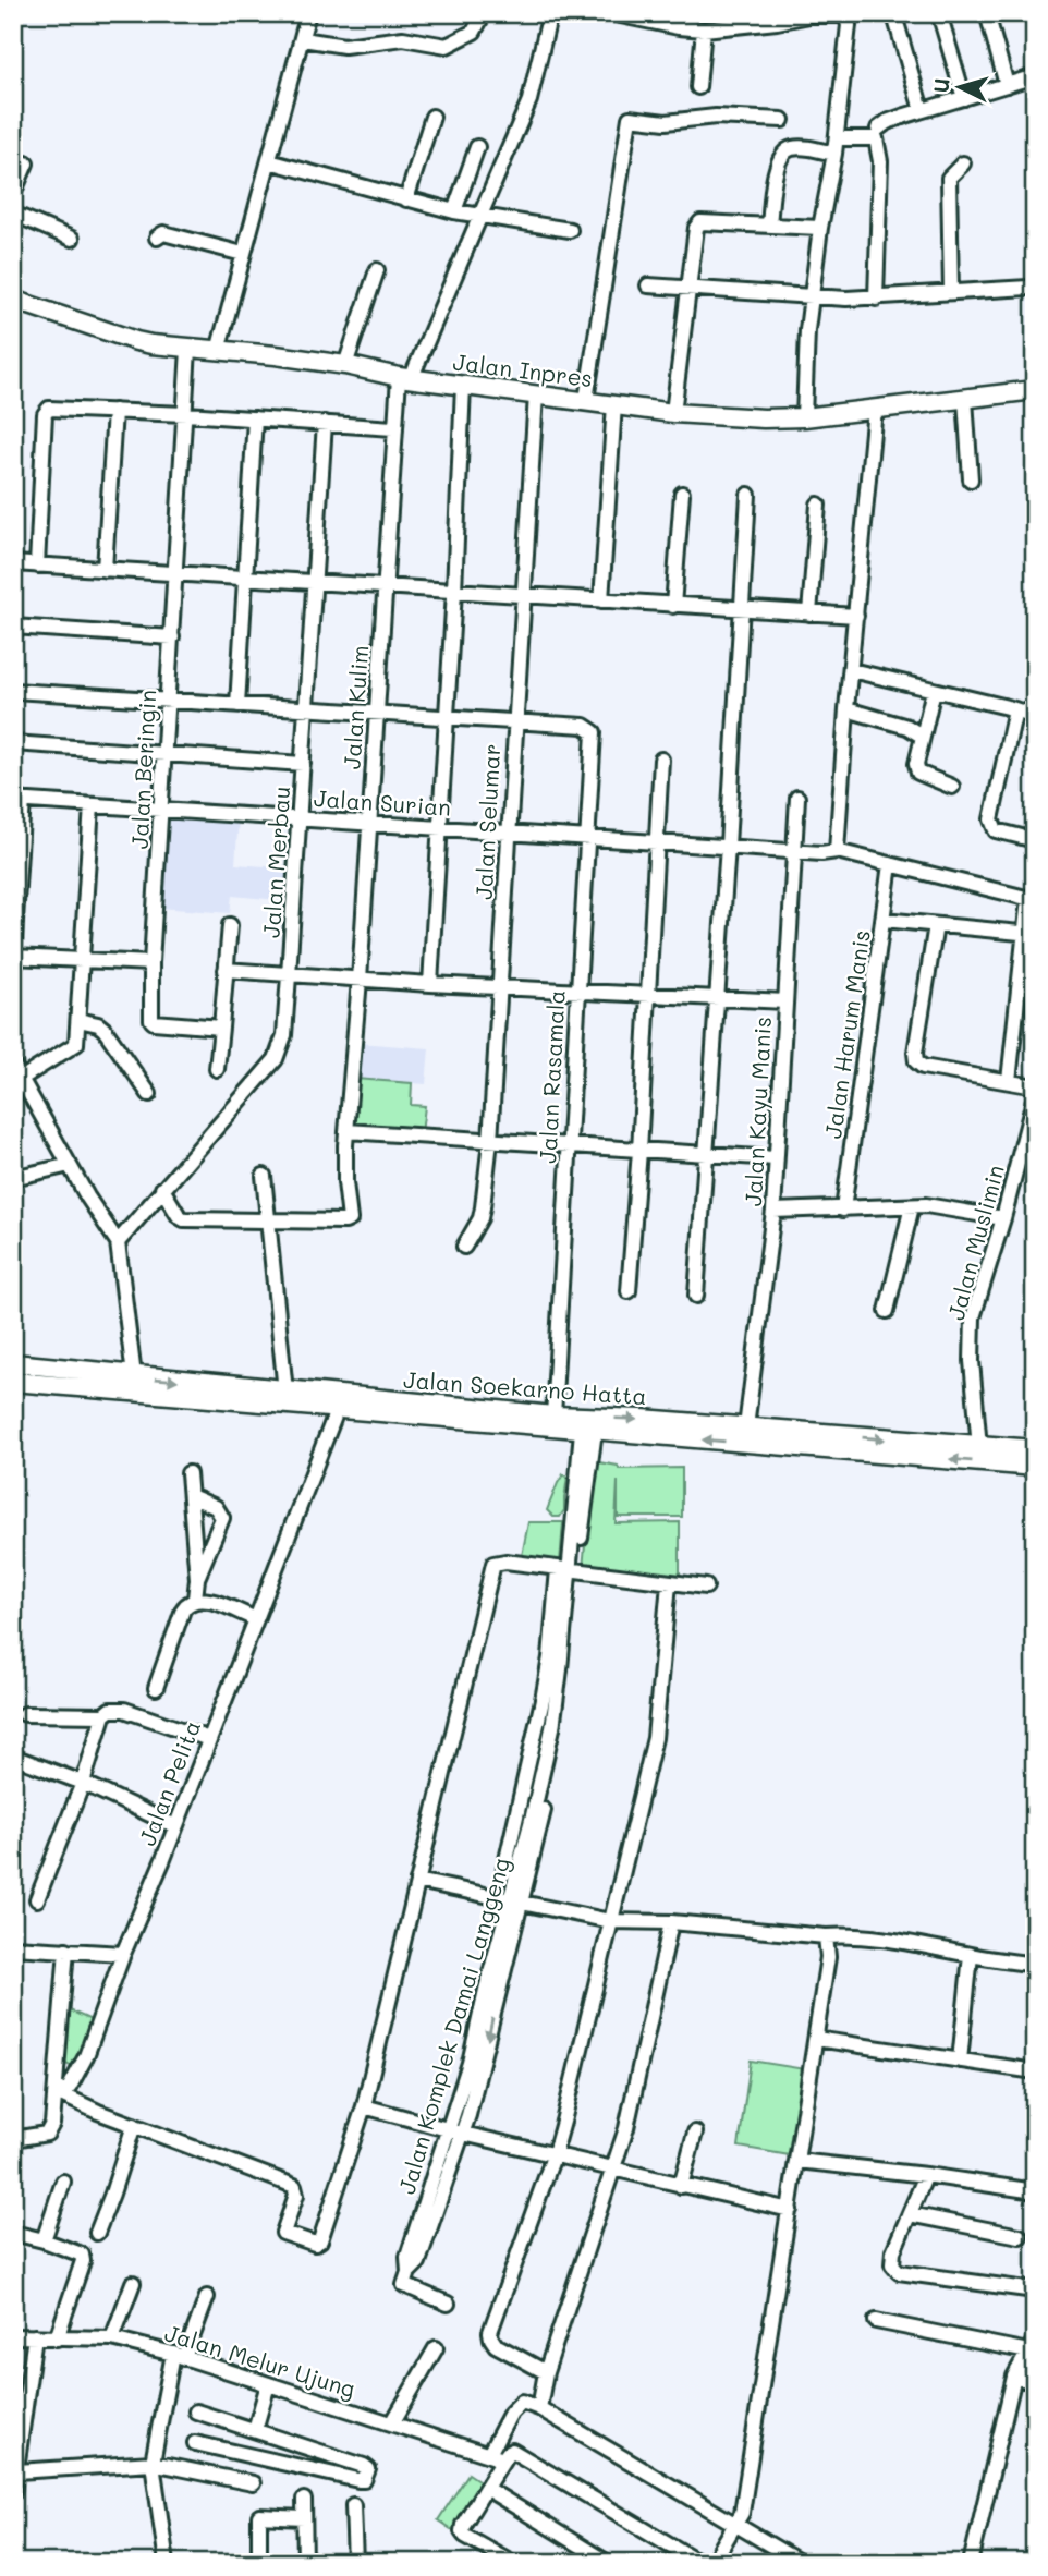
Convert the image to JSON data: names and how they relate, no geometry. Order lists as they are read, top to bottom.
{
  "streets": {
    "main road": ["Jalan Inpres", "Jalan Soekarno Hatta"],
    "street": [
      "Jalan Kulim",
      "Jalan Beringin",
      "Jalan Surian",
      "Jalan Selumar",
      "Jalan Merbau",
      "Jalan Harum Manis",
      "Jalan Rasamala",
      "Jalan Kayu Manis",
      "Jalan Muslimin",
      "Jalan Pelita",
      "Jalan Komplek Damai Langgeng",
      "Jalan Melur Ujung"
    ]
  },
  "crossings": [
    ["Jalan Inpres", "Jalan Kulim"],
    ["Jalan Inpres", "Jalan Beringin"],
    ["Jalan Inpres", "Jalan Selumar"],
    ["Jalan Kulim", "Jalan Surian"],
    ["Jalan Beringin", "Jalan Surian"],
    ["Jalan Surian", "Jalan Selumar"],
    ["Jalan Surian", "Jalan Merbau"],
    ["Jalan Surian", "Jalan Harum Manis"],
    ["Jalan Surian", "Jalan Rasamala"],
    ["Jalan Surian", "Jalan Kayu Manis"],
    ["Jalan Selumar", "Jalan Rasamala"],
    ["Jalan Rasamala", "Jalan Soekarno Hatta"],
    ["Jalan Kayu Manis", "Jalan Soekarno Hatta"],
    ["Jalan Muslimin", "Jalan Soekarno Hatta"],
    ["Jalan Soekarno Hatta", "Jalan Pelita"],
    ["Jalan Soekarno Hatta", "Jalan Komplek Damai Langgeng"]
  ],
  "north": "left"
}
